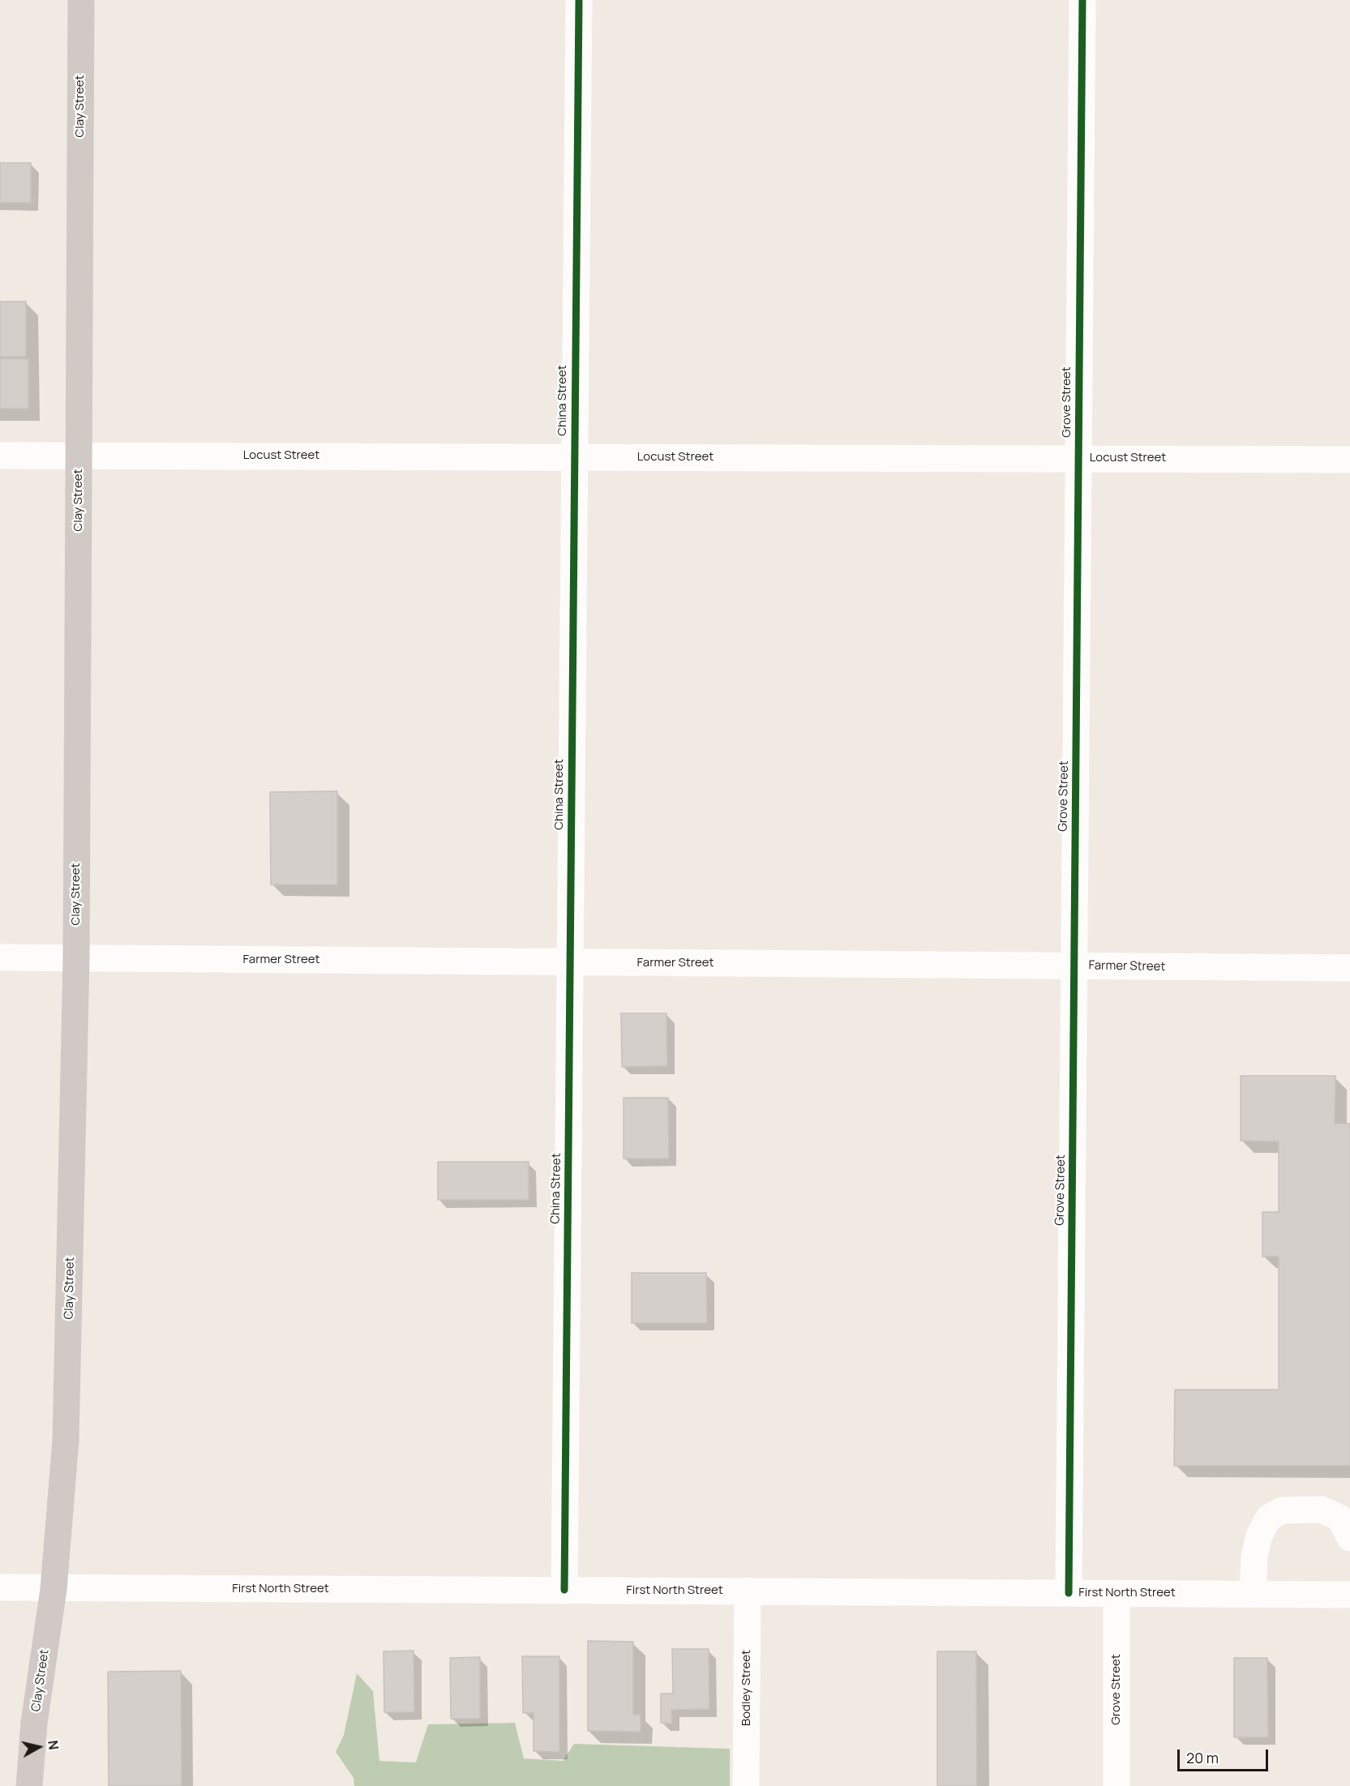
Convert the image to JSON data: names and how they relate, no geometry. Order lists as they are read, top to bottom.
{
  "streets": {
    "main road": ["Clay Street"],
    "street": [
      "China Street",
      "Grove Street",
      "Locust Street",
      "Farmer Street",
      "First North Street",
      "Bodley Street"
    ]
  },
  "crossings": [
    ["Clay Street", "Locust Street"],
    ["Clay Street", "Farmer Street"],
    ["Clay Street", "First North Street"],
    ["China Street", "Locust Street"],
    ["China Street", "Farmer Street"],
    ["China Street", "First North Street"],
    ["Grove Street", "Locust Street"],
    ["Grove Street", "Farmer Street"],
    ["Grove Street", "First North Street"],
    ["First North Street", "Bodley Street"]
  ],
  "scale_bar": "20 m",
  "north": "right"
}
